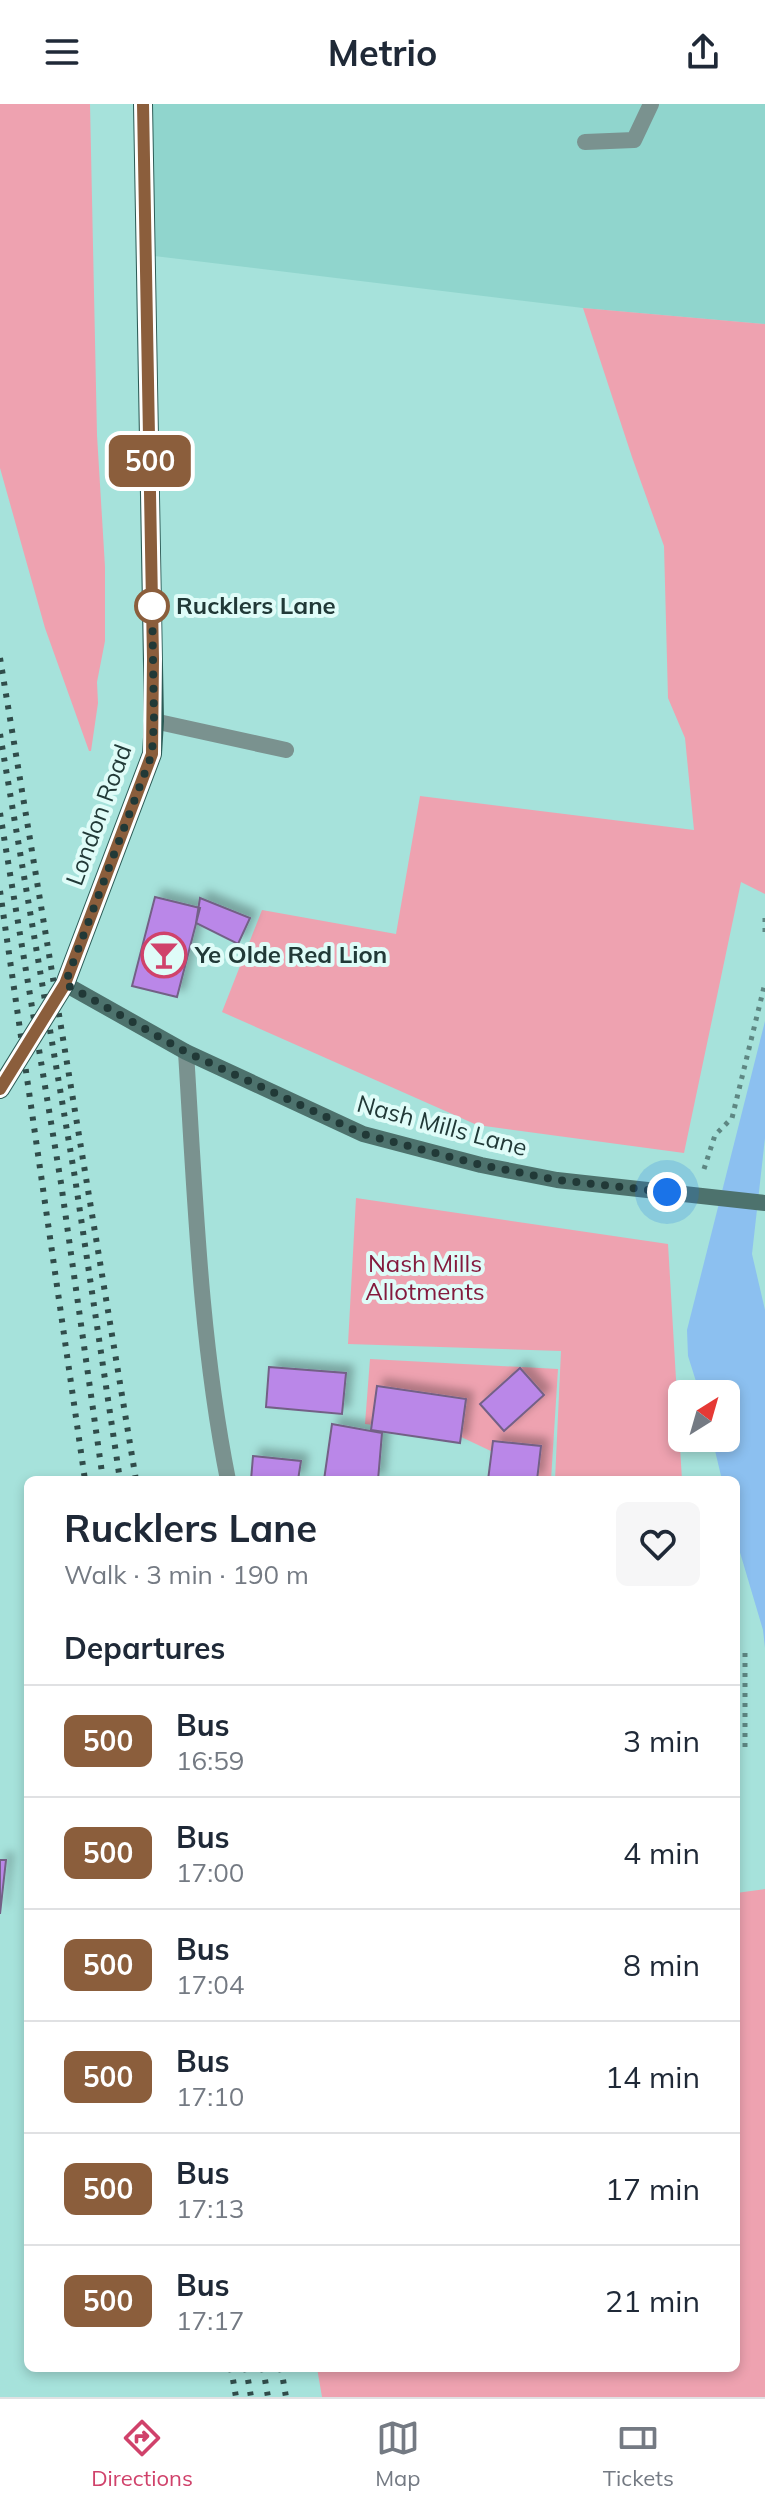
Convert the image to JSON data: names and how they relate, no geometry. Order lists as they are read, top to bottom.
{
  "streets": {
    "main road": ["London Road"],
    "street": ["Nash Mills Lane"]
  },
  "crossings": [
    ["London Road", "Nash Mills Lane"]
  ],
  "parks": ["Nash Mills Allotments"],
  "places": {
    "other": ["Rucklers Lane"],
    "bar": ["Ye Olde Red Lion"]
  },
  "lines": ["bus line 500"],
  "north": "top right",
  "page": {
    "header": "Metrio",
    "on_map": "500",
    "heading": [
      ["Rucklers Lane", "Walk · 3 min · 190 m"],
      "Departures"
    ],
    "list": [
      {
        "mark": "500",
        "name": "Bus",
        "note": "16:59",
        "value": "3 min"
      },
      {
        "mark": "500",
        "name": "Bus",
        "note": "17:00",
        "value": "4 min"
      },
      {
        "mark": "500",
        "name": "Bus",
        "note": "17:04",
        "value": "8 min"
      },
      {
        "mark": "500",
        "name": "Bus",
        "note": "17:10",
        "value": "14 min"
      },
      {
        "mark": "500",
        "name": "Bus",
        "note": "17:13",
        "value": "17 min"
      },
      {
        "mark": "500",
        "name": "Bus",
        "note": "17:17",
        "value": "21 min"
      }
    ],
    "tabs": ["Directions", "Map", "Tickets"]
  }
}
